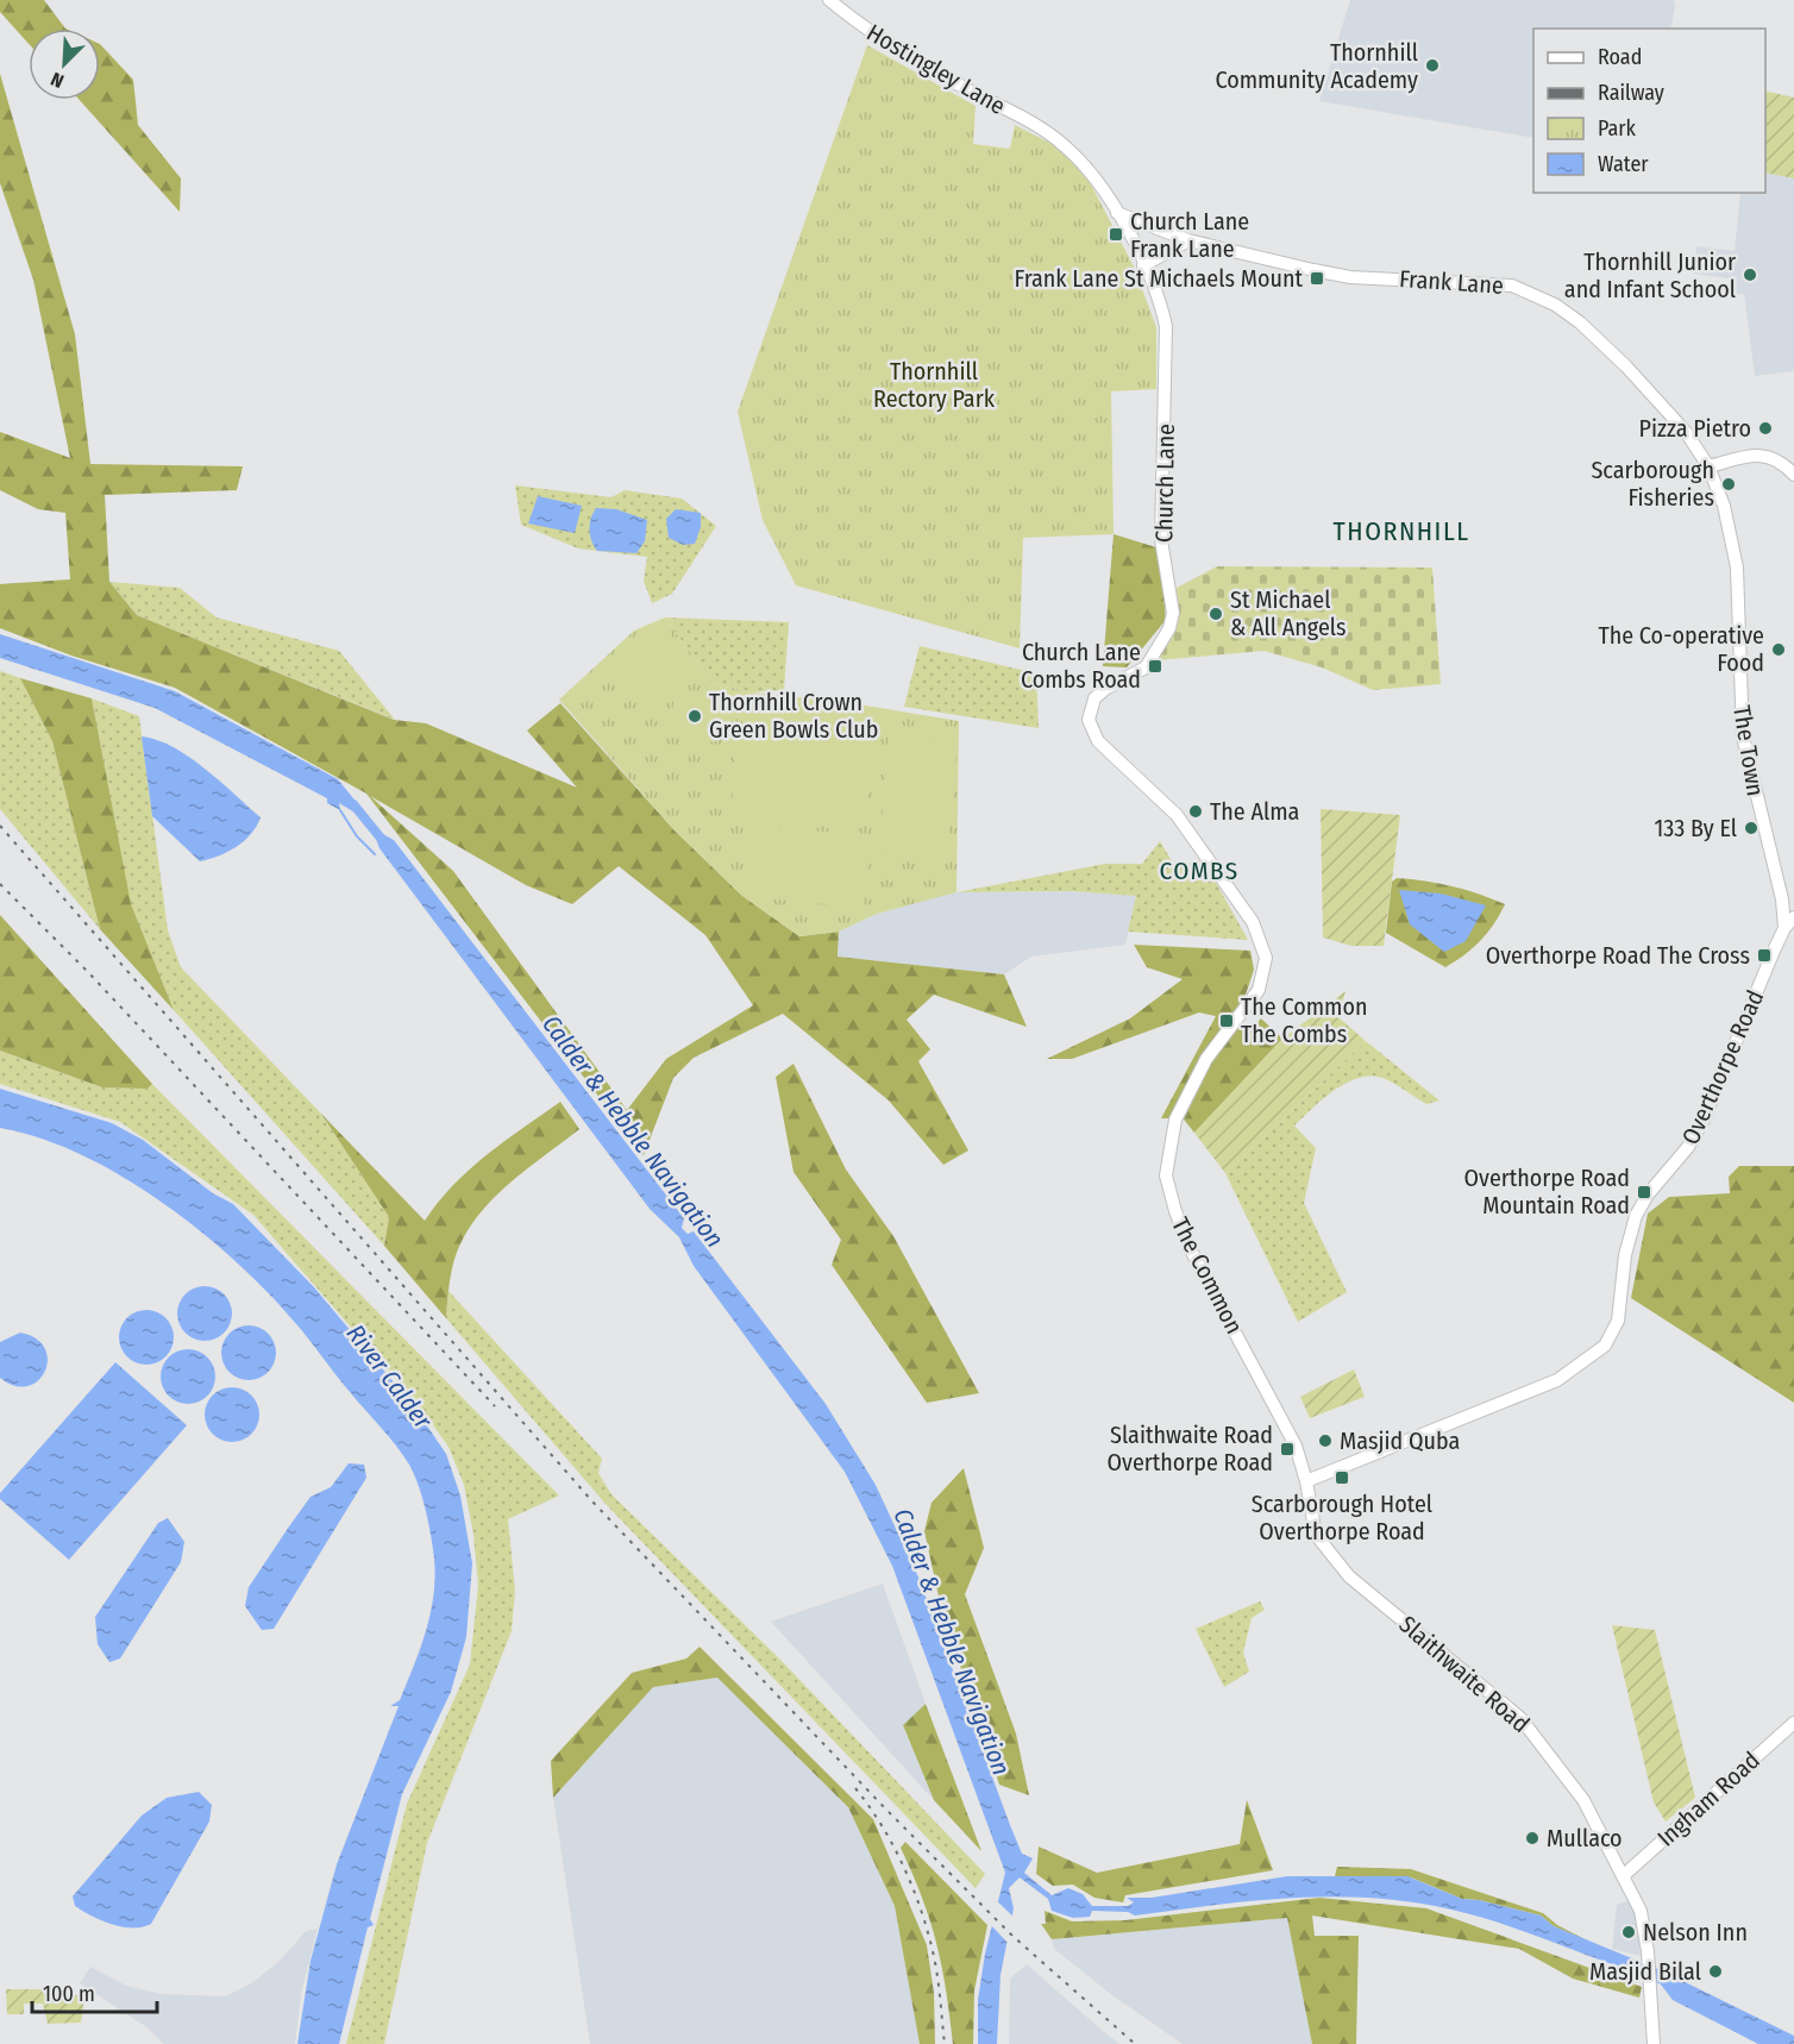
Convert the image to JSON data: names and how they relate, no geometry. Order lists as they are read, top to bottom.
{
  "streets": {
    "main road": [
      "Hostingley Lane",
      "Frank Lane",
      "Church Lane",
      "The Town",
      "Overthorpe Road",
      "The Common",
      "Slaithwaite Road",
      "Ingham Road"
    ]
  },
  "crossings": [
    ["Hostingley Lane", "Frank Lane"],
    ["Hostingley Lane", "Church Lane"],
    ["Frank Lane", "Church Lane"],
    ["Frank Lane", "The Town"],
    ["Church Lane", "The Common"],
    ["The Town", "Overthorpe Road"],
    ["Overthorpe Road", "The Common"],
    ["The Common", "Slaithwaite Road"],
    ["Slaithwaite Road", "Ingham Road"]
  ],
  "districts": ["THORNHILL", "COMBS"],
  "water": ["Calder & Hebble Navigation", "River Calder"],
  "parks": ["Thornhill Rectory Park"],
  "places": {
    "other": [
      "Thornhill Community Academy",
      "Thornhill Junior and Infant School",
      "Pizza Pietro",
      "Scarborough Fisheries",
      "St Michael & All Angels",
      "The Co-operative Food",
      "Thornhill Crown Green Bowls Club",
      "The Alma",
      "133 By El",
      "Masjid Quba",
      "Mullaco",
      "Nelson Inn",
      "Masjid Bilal"
    ],
    "transit": [
      "Church Lane Frank Lane",
      "Frank Lane St Michaels Mount",
      "Church Lane Combs Road",
      "Overthorpe Road The Cross",
      "The Common The Combs",
      "Overthorpe Road Mountain Road",
      "Slaithwaite Road Overthorpe Road",
      "Scarborough Hotel Overthorpe Road"
    ]
  },
  "legend": [
    "Road",
    "Railway",
    "Park",
    "Water"
  ],
  "scale_bar": "100 m",
  "north": "bottom left"
}
